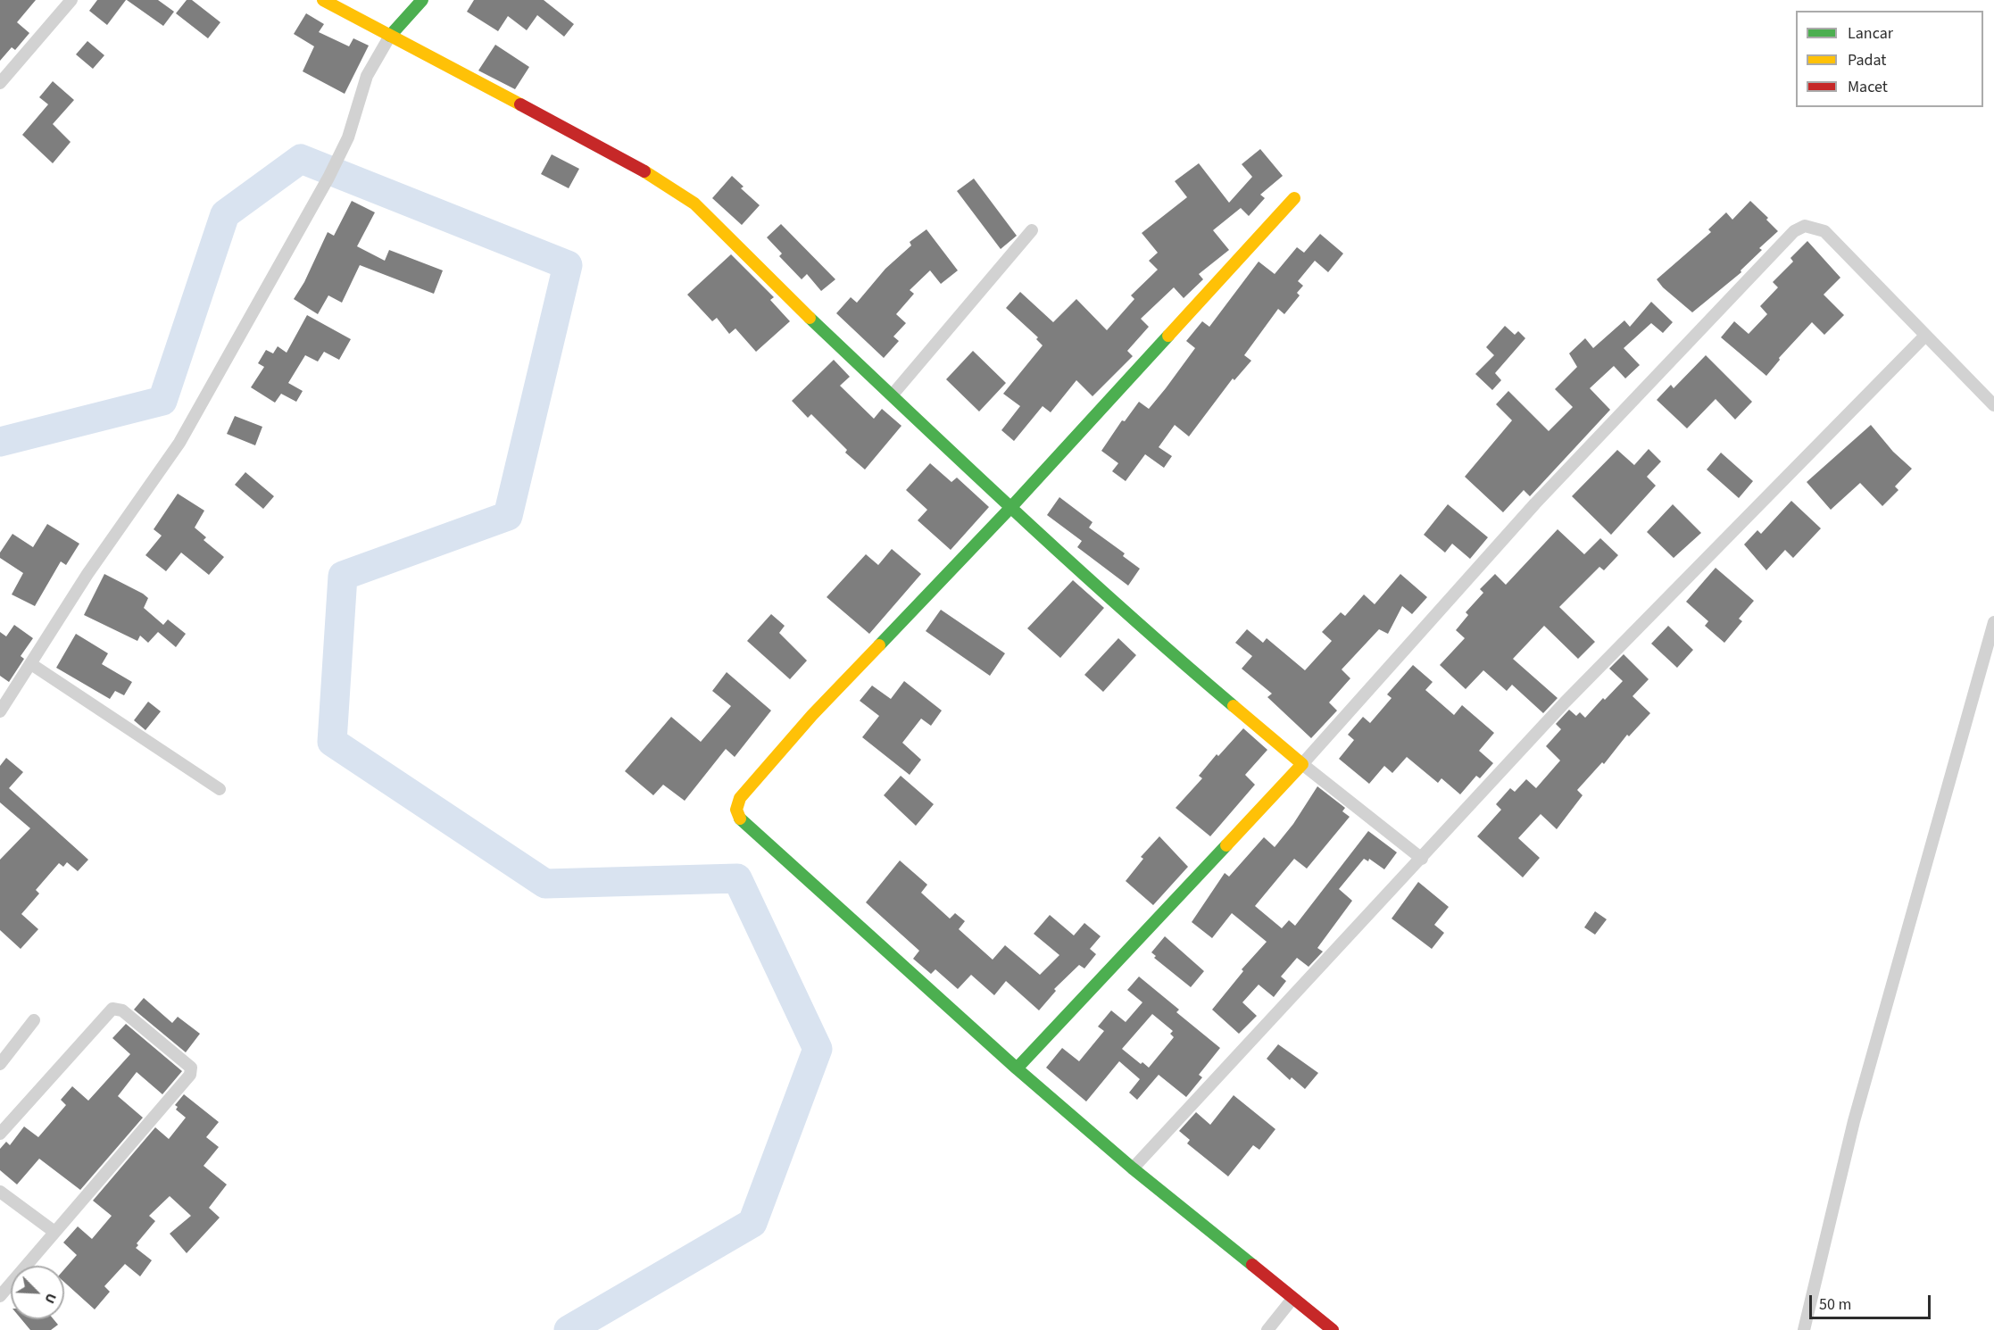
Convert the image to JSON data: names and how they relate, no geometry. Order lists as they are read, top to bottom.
{
  "legend": ["Lancar", "Padat", "Macet"],
  "scale_bar": "50 m",
  "north": "bottom right"
}
